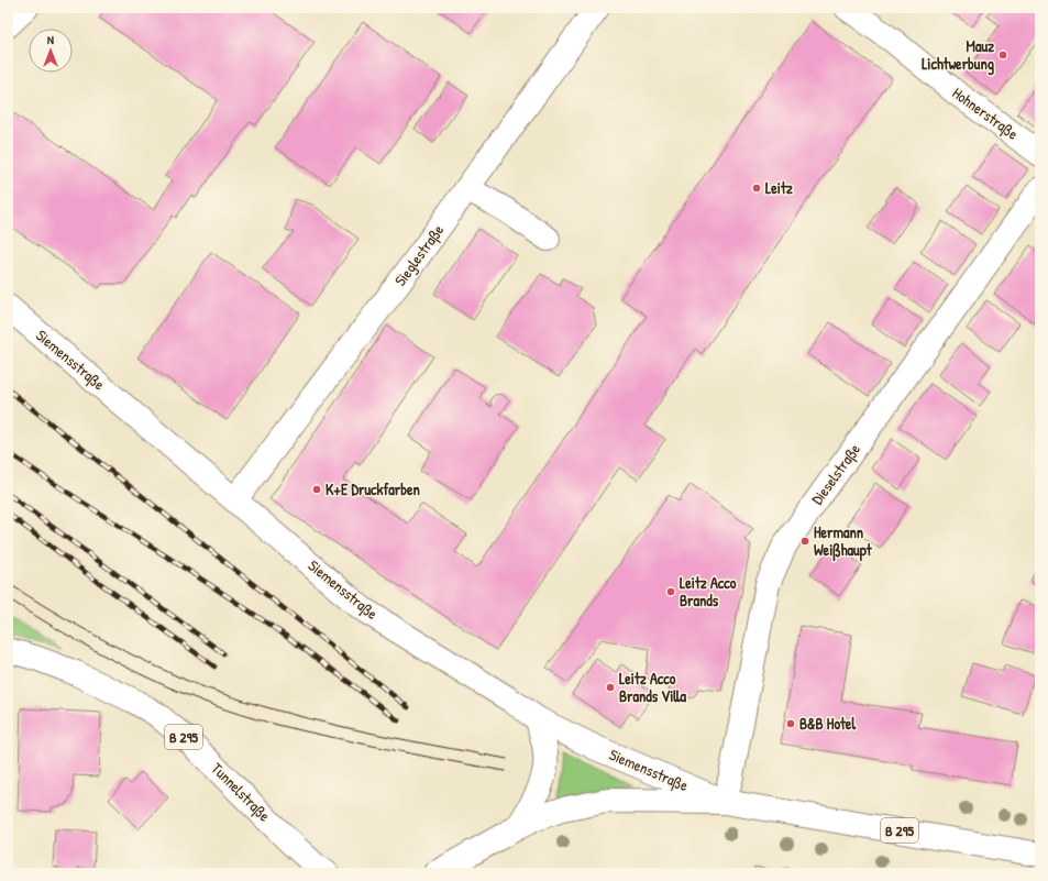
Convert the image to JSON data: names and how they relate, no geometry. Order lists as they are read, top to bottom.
{
  "streets": {
    "main road": [
      "Hohnerstraße",
      "Sieglestraße",
      "Siemensstraße",
      "Dieselstraße",
      "B 295",
      "Tunnelstraße"
    ]
  },
  "crossings": [
    ["Sieglestraße", "Siemensstraße"],
    ["Siemensstraße", "Dieselstraße"],
    ["Siemensstraße", "B 295"]
  ],
  "places": [
    "Mauz Lichtwerbung",
    "Leitz",
    "K+E Druckfarben",
    "Hermann Weißhaupt",
    "Leitz Acco Brands",
    "Leitz Acco Brands Villa",
    "B&B Hotel"
  ],
  "north": "top"
}
